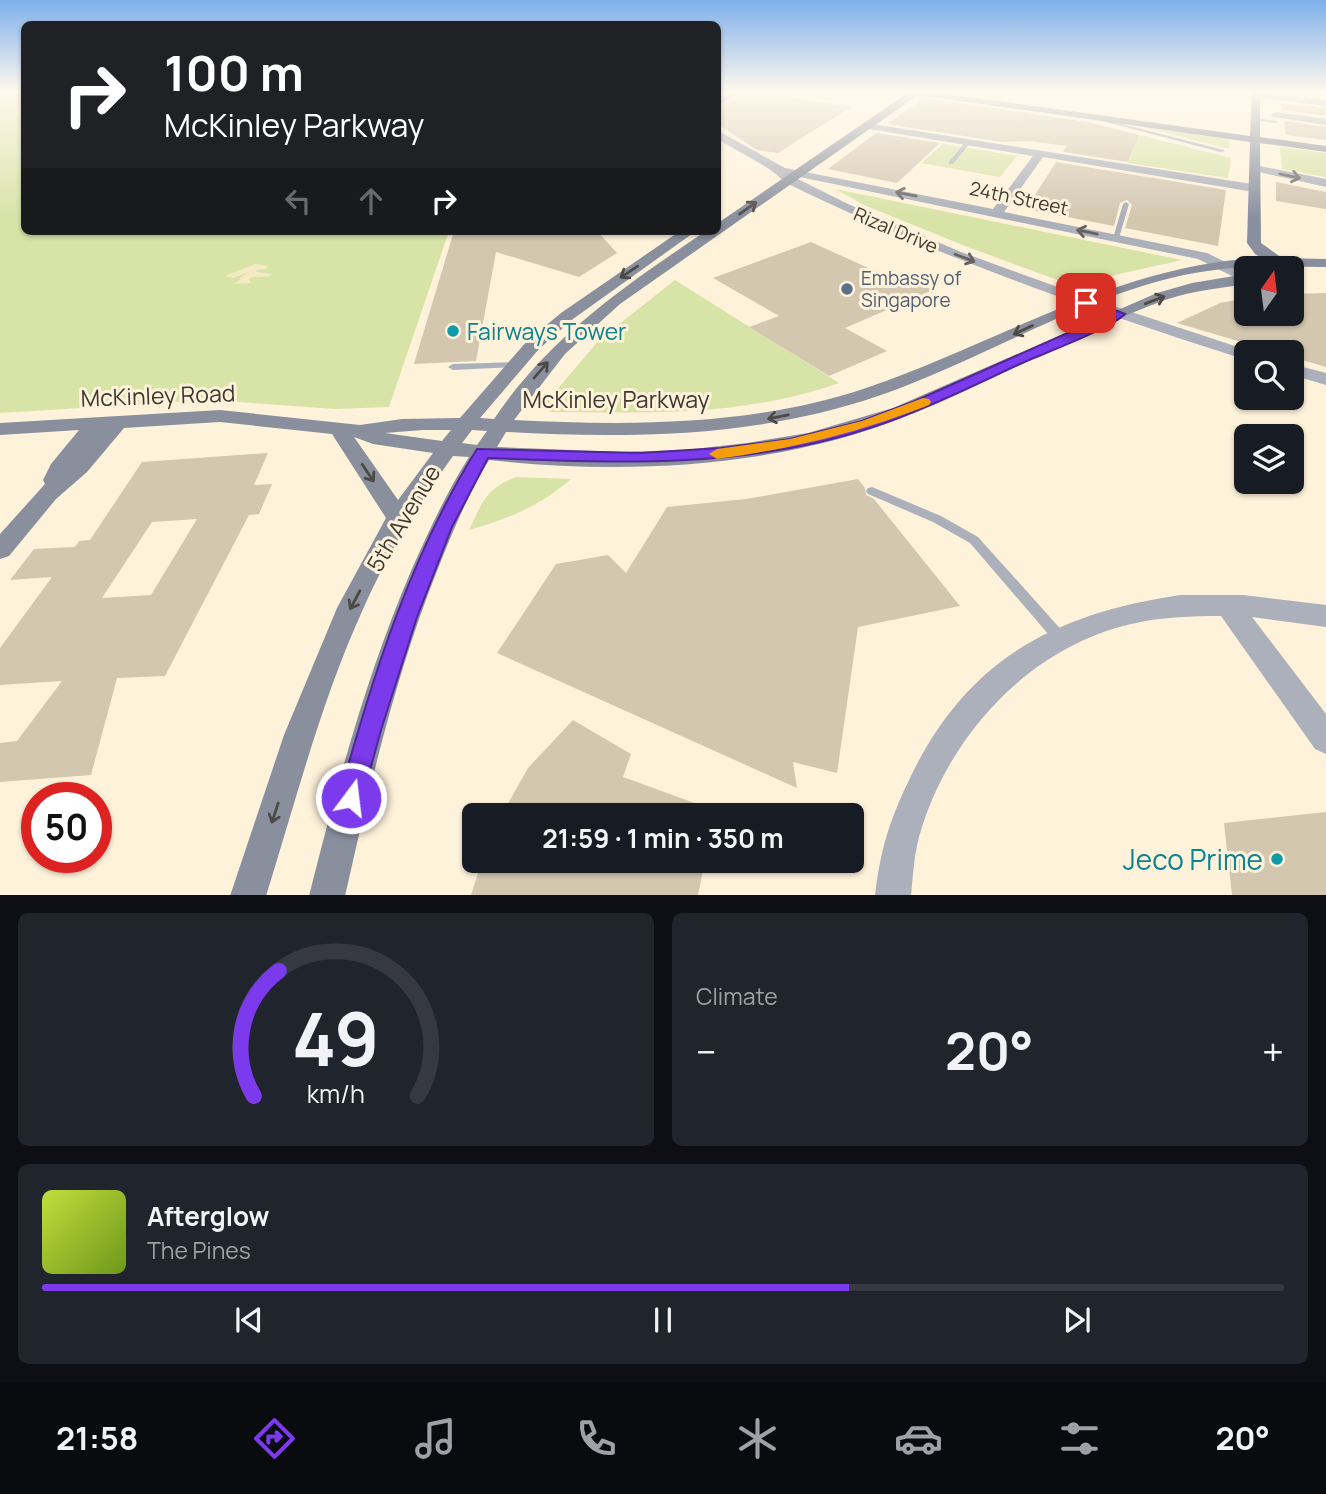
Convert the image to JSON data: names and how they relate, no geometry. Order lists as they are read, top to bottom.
{
  "streets": {
    "main road": ["McKinley Road", "McKinley Parkway", "5th Avenue"],
    "street": ["24th Street", "Rizal Drive"]
  },
  "crossings": [
    ["24th Street", "Rizal Drive"],
    ["24th Street", "McKinley Parkway"],
    ["24th Street", "5th Avenue"],
    ["Rizal Drive", "McKinley Parkway"],
    ["Rizal Drive", "5th Avenue"],
    ["McKinley Road", "McKinley Parkway"],
    ["McKinley Road", "5th Avenue"],
    ["McKinley Parkway", "5th Avenue"]
  ],
  "places": ["Embassy of Singapore", "Fairways Tower", "Jeco Prime"],
  "north": "top",
  "page": {
    "turn": ["100 m", "McKinley Parkway"],
    "limit": "50",
    "trip": "21:59 · 1 min · 350 m",
    "tile": "Climate",
    "heat": ["−", "20°", "+"],
    "song": ["Afterglow", "The Pines"],
    "tabs": ["21:58", "20°"],
    "gauge": ["49", "km/h"]
  }
}
